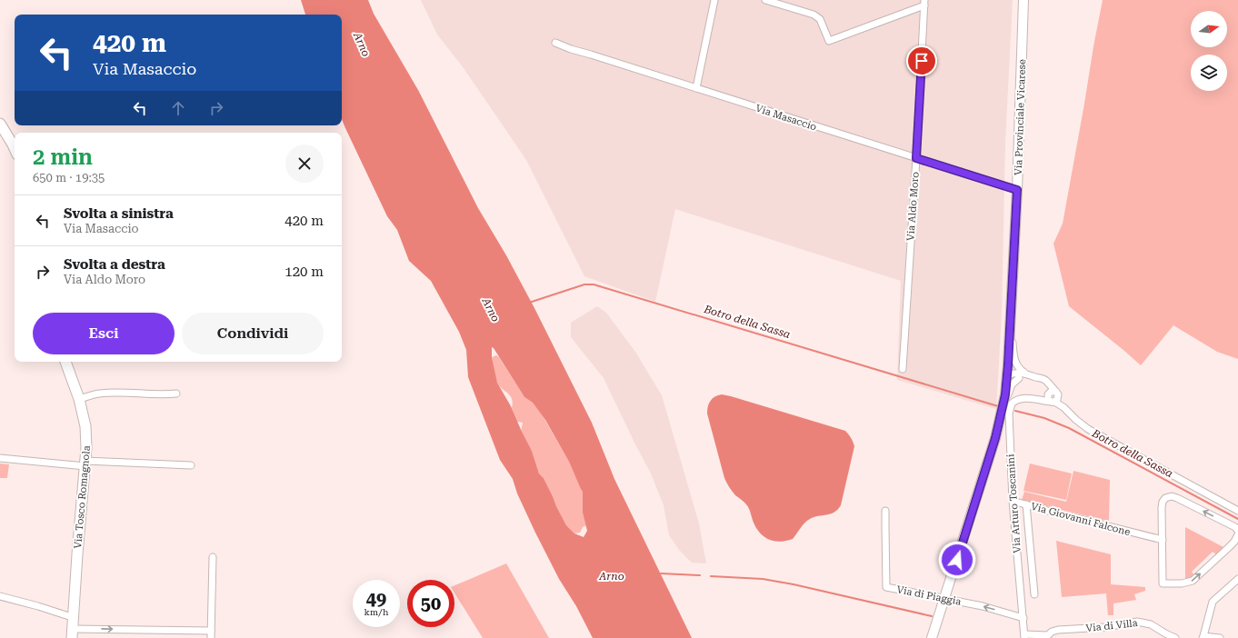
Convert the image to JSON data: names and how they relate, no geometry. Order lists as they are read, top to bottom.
{
  "streets": {
    "main road": ["Via Provinciale Vicarese", "Via Tosco Romagnola"],
    "street": [
      "Via Masaccio",
      "Via Aldo Moro",
      "Via Arturo Toscanini",
      "Via Giovanni Falcone",
      "Via di Piaggia",
      "Via di Villa"
    ]
  },
  "crossings": [
    ["Via Masaccio", "Via Provinciale Vicarese"],
    ["Via Masaccio", "Via Aldo Moro"],
    ["Via Provinciale Vicarese", "Via di Piaggia"],
    ["Via Arturo Toscanini", "Via Giovanni Falcone"],
    ["Via Arturo Toscanini", "Via di Piaggia"],
    ["Via Arturo Toscanini", "Via di Villa"]
  ],
  "one_way": ["Via di Piaggia"],
  "water": ["Arno", "Botro della Sassa"],
  "north": "right",
  "page": {
    "turn": ["420 m", "Via Masaccio"],
    "heading": ["2 min", "650 m · 19:35"],
    "list": [
      {
        "name": "Svolta a sinistra",
        "note": "Via Masaccio",
        "value": "420 m"
      },
      {
        "name": "Svolta a destra",
        "note": "Via Aldo Moro",
        "value": "120 m"
      }
    ],
    "buttons": ["Esci", "Condividi"],
    "speed": "49 km/h",
    "limit": "50"
  }
}
